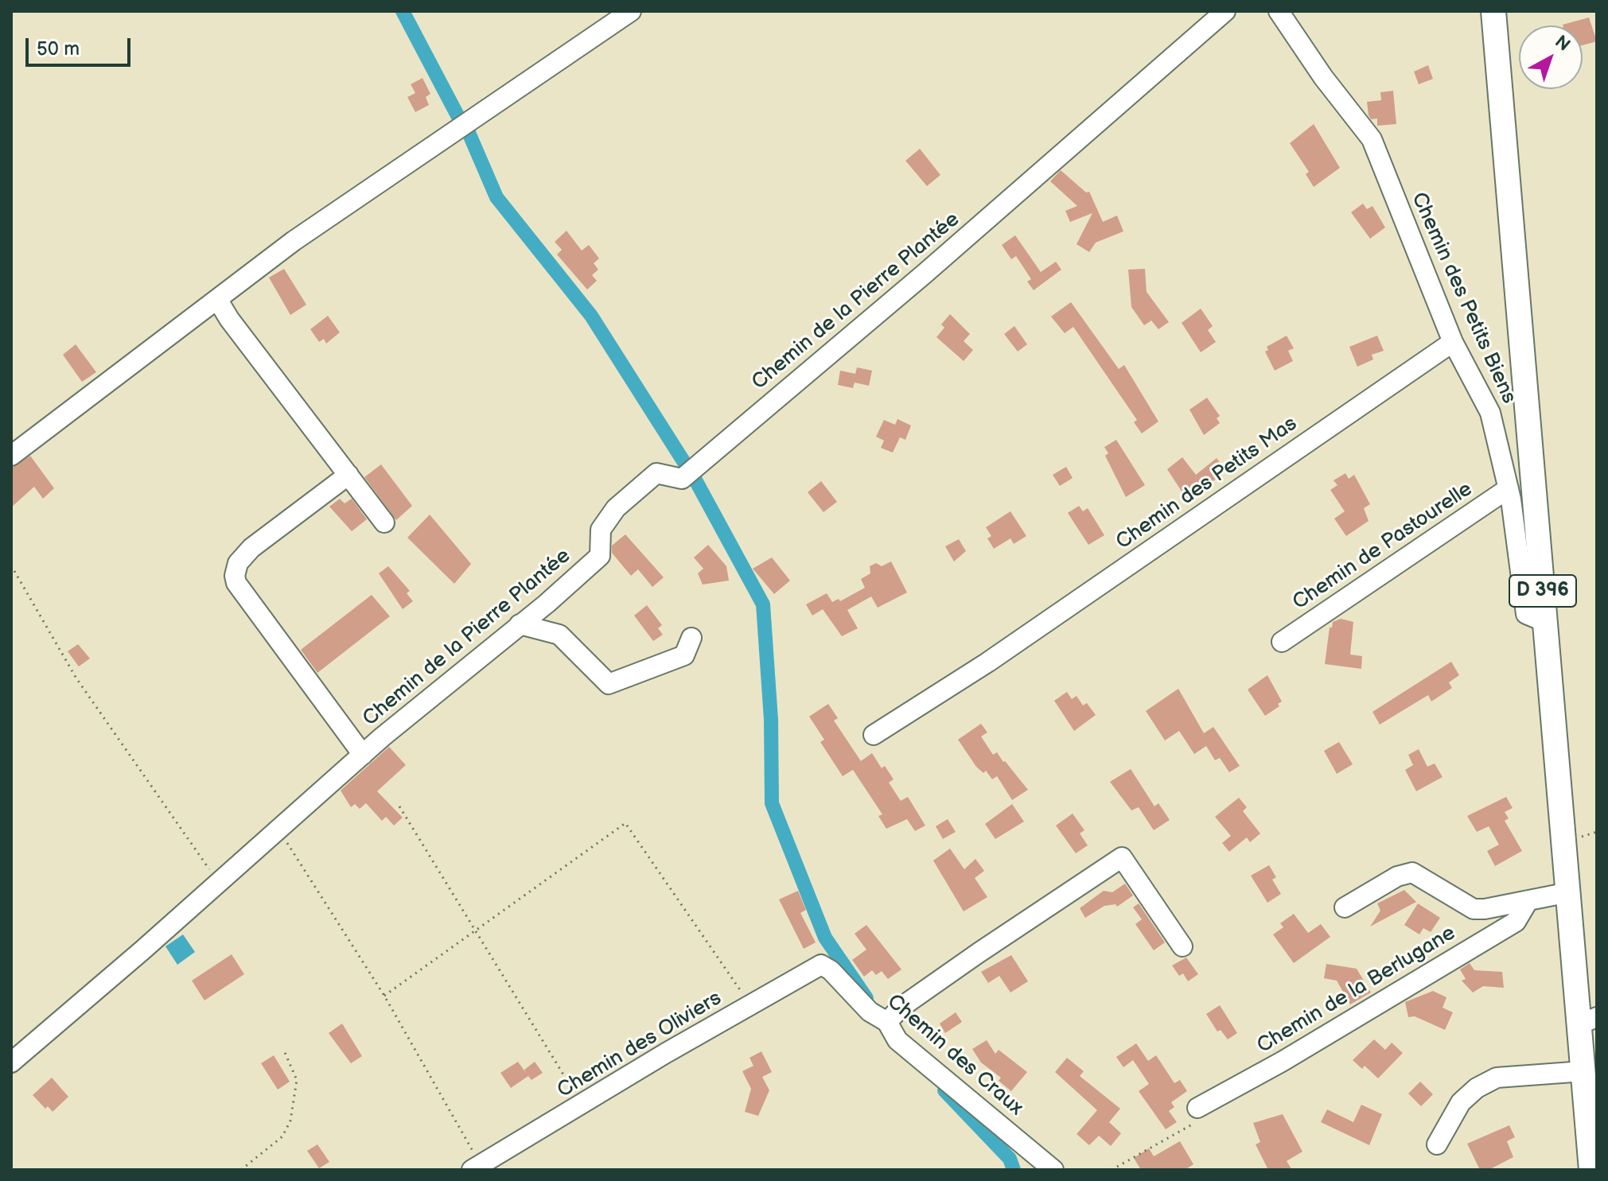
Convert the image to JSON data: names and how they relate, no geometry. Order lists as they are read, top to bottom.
{
  "streets": {
    "main road": ["D 396"],
    "street": [
      "Chemin des Petits Biens",
      "Chemin de la Pierre Plantée",
      "Chemin des Petits Mas",
      "Chemin de Pastourelle",
      "Chemin de la Berlugane",
      "Chemin des Oliviers",
      "Chemin des Craux"
    ]
  },
  "crossings": [
    ["Chemin des Petits Biens", "Chemin des Petits Mas"],
    ["Chemin des Petits Biens", "Chemin de Pastourelle"],
    ["Chemin des Petits Biens", "D 396"],
    ["Chemin des Oliviers", "Chemin des Craux"]
  ],
  "scale_bar": "50 m",
  "north": "top right"
}
